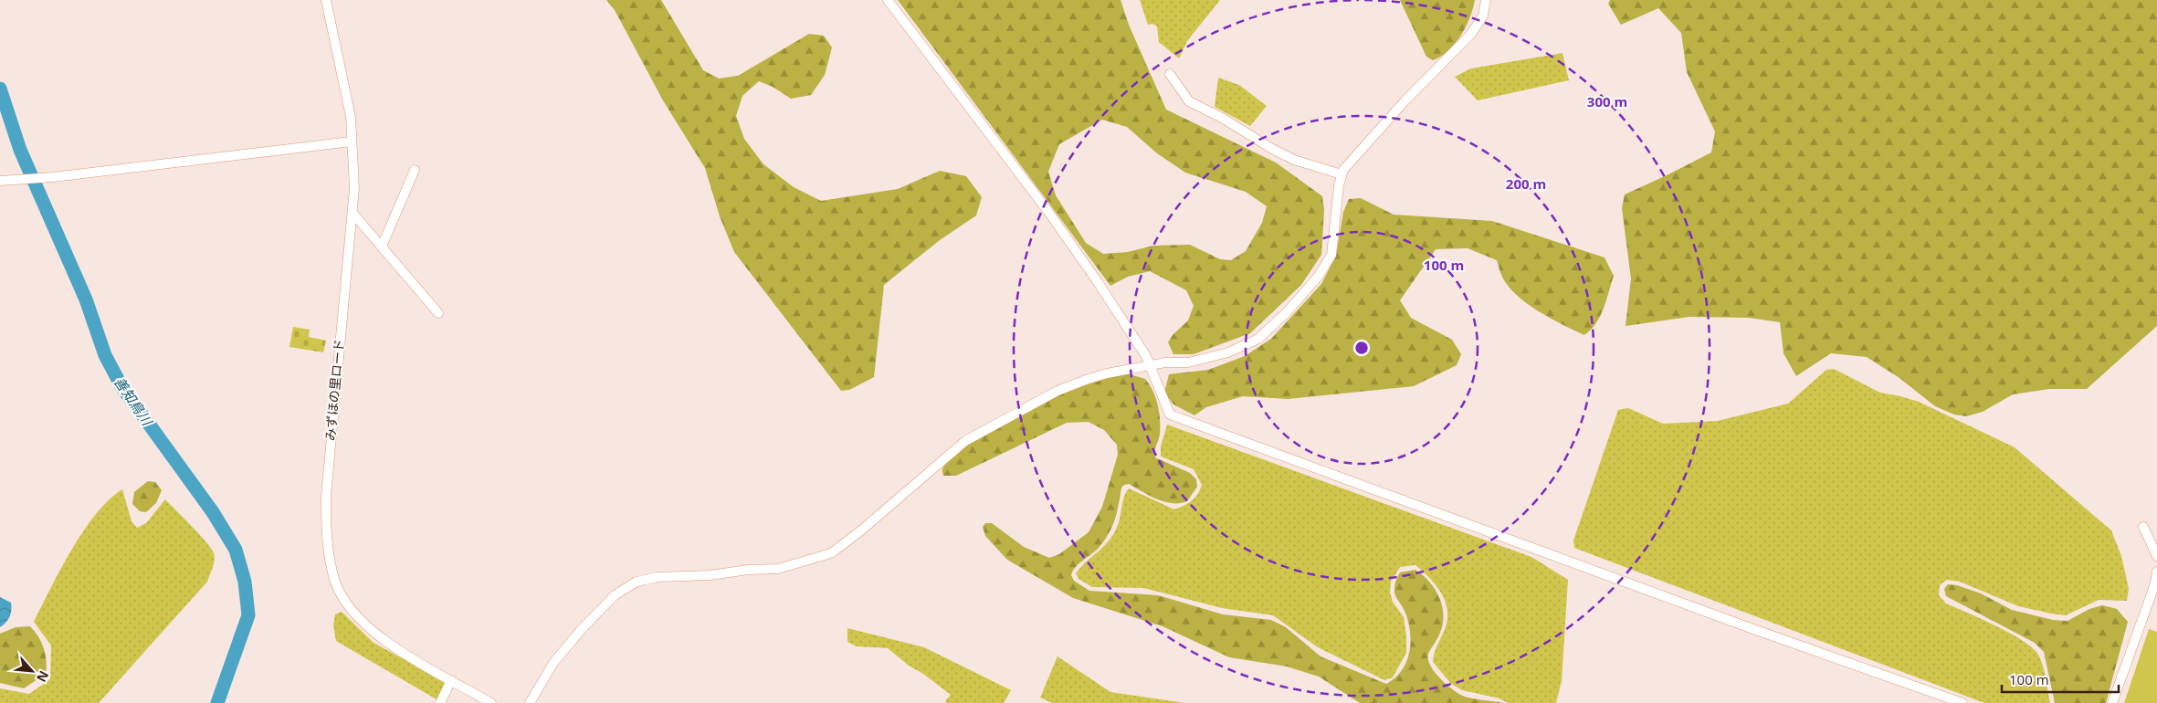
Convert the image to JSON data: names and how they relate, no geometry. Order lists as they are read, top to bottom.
{
  "streets": {
    "street": ["みずほの里ロード"]
  },
  "water": ["善知鳥川"],
  "scale_bar": "100 m",
  "north": "bottom right",
  "rings": ["300 m", "200 m", "100 m"]
}
